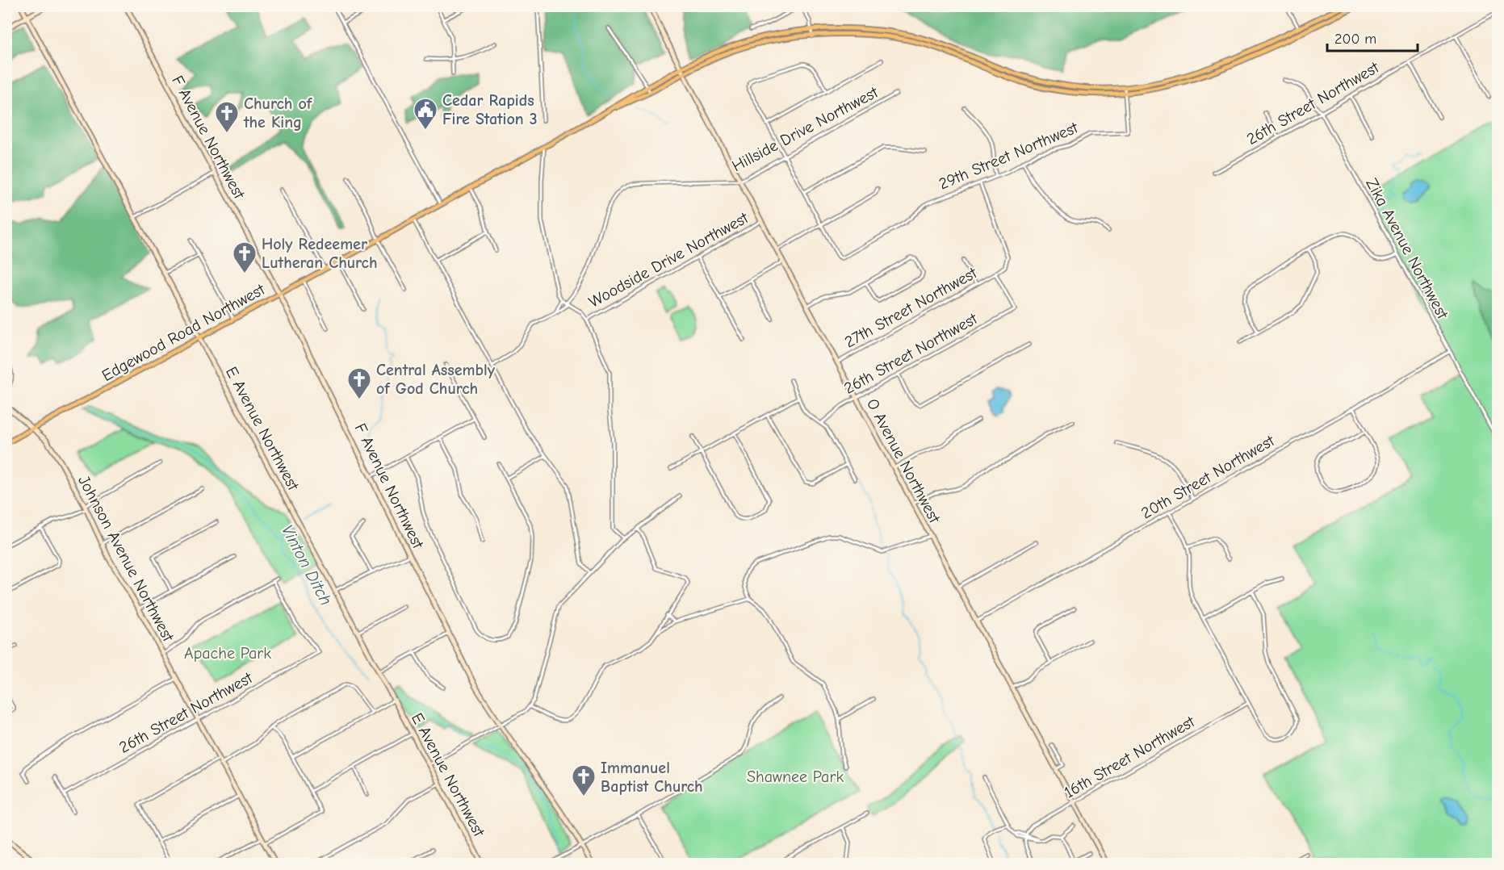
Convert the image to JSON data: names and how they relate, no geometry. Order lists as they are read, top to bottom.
{
  "streets": {
    "main road": ["Edgewood Road Northwest"],
    "street": [
      "26th Street Northwest",
      "Hillside Drive Northwest",
      "F Avenue Northwest",
      "29th Street Northwest",
      "Zika Avenue Northwest",
      "Woodside Drive Northwest",
      "27th Street Northwest",
      "E Avenue Northwest",
      "O Avenue Northwest",
      "20th Street Northwest",
      "Johnson Avenue Northwest",
      "16th Street Northwest"
    ]
  },
  "crossings": [
    ["26th Street Northwest", "Zika Avenue Northwest"],
    ["26th Street Northwest", "27th Street Northwest"],
    ["26th Street Northwest", "O Avenue Northwest"],
    ["26th Street Northwest", "Johnson Avenue Northwest"],
    ["Hillside Drive Northwest", "O Avenue Northwest"],
    ["F Avenue Northwest", "Edgewood Road Northwest"],
    ["29th Street Northwest", "Edgewood Road Northwest"],
    ["Zika Avenue Northwest", "20th Street Northwest"],
    ["Woodside Drive Northwest", "O Avenue Northwest"],
    ["27th Street Northwest", "O Avenue Northwest"],
    ["Edgewood Road Northwest", "E Avenue Northwest"],
    ["Edgewood Road Northwest", "O Avenue Northwest"],
    ["Edgewood Road Northwest", "Johnson Avenue Northwest"],
    ["O Avenue Northwest", "20th Street Northwest"],
    ["O Avenue Northwest", "16th Street Northwest"]
  ],
  "water": ["Vinton Ditch"],
  "parks": ["Apache Park", "Shawnee Park"],
  "places": {
    "public building": ["Cedar Rapids Fire Station 3"],
    "church": [
      "Church of the King",
      "Holy Redeemer Lutheran Church",
      "Central Assembly of God Church",
      "Immanuel Baptist Church"
    ]
  },
  "scale_bar": "200 m"
}
